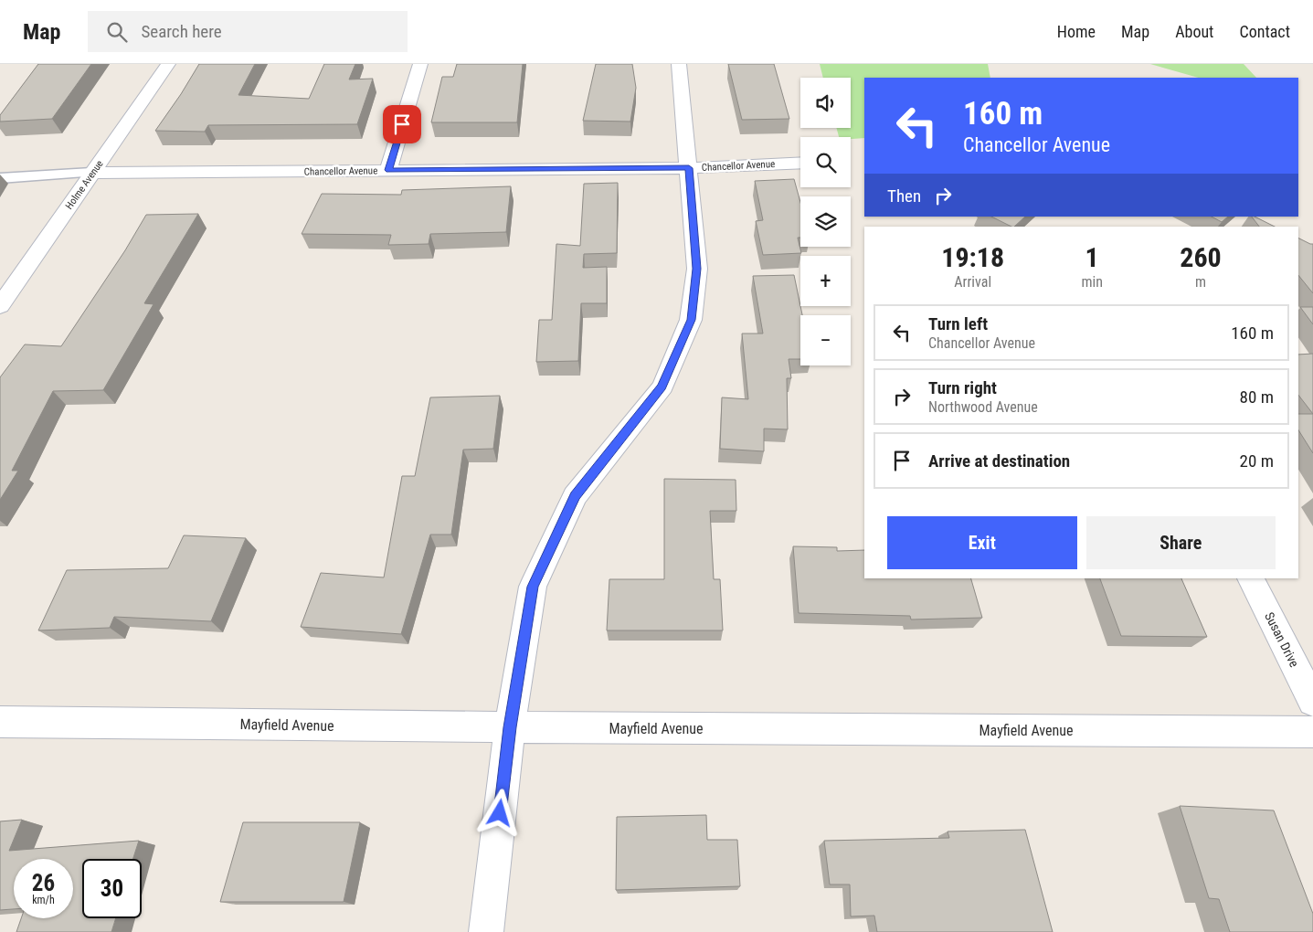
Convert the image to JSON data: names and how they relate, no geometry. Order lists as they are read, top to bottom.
{
  "streets": {
    "street": [
      "Chancellor Avenue",
      "Holme Avenue",
      "Susan Drive",
      "Mayfield Avenue"
    ]
  },
  "crossings": [
    ["Chancellor Avenue", "Holme Avenue"]
  ],
  "page": {
    "header": "Map",
    "search": "Search here",
    "nav": [
      "Home",
      "Map",
      "About",
      "Contact"
    ],
    "map_buttons": ["+", "−"],
    "turn": ["160 m", "Chancellor Avenue"],
    "then": "Then",
    "eta": [
      "19:18",
      "Arrival",
      "1",
      "min",
      "260",
      "m"
    ],
    "list": [
      {
        "name": "Turn left",
        "note": "Chancellor Avenue",
        "value": "160 m"
      },
      {
        "name": "Turn right",
        "note": "Northwood Avenue",
        "value": "80 m"
      },
      {
        "name": "Arrive at destination",
        "value": "20 m"
      }
    ],
    "buttons": ["Exit", "Share"],
    "speed": "26 km/h",
    "limit": "30"
  }
}
